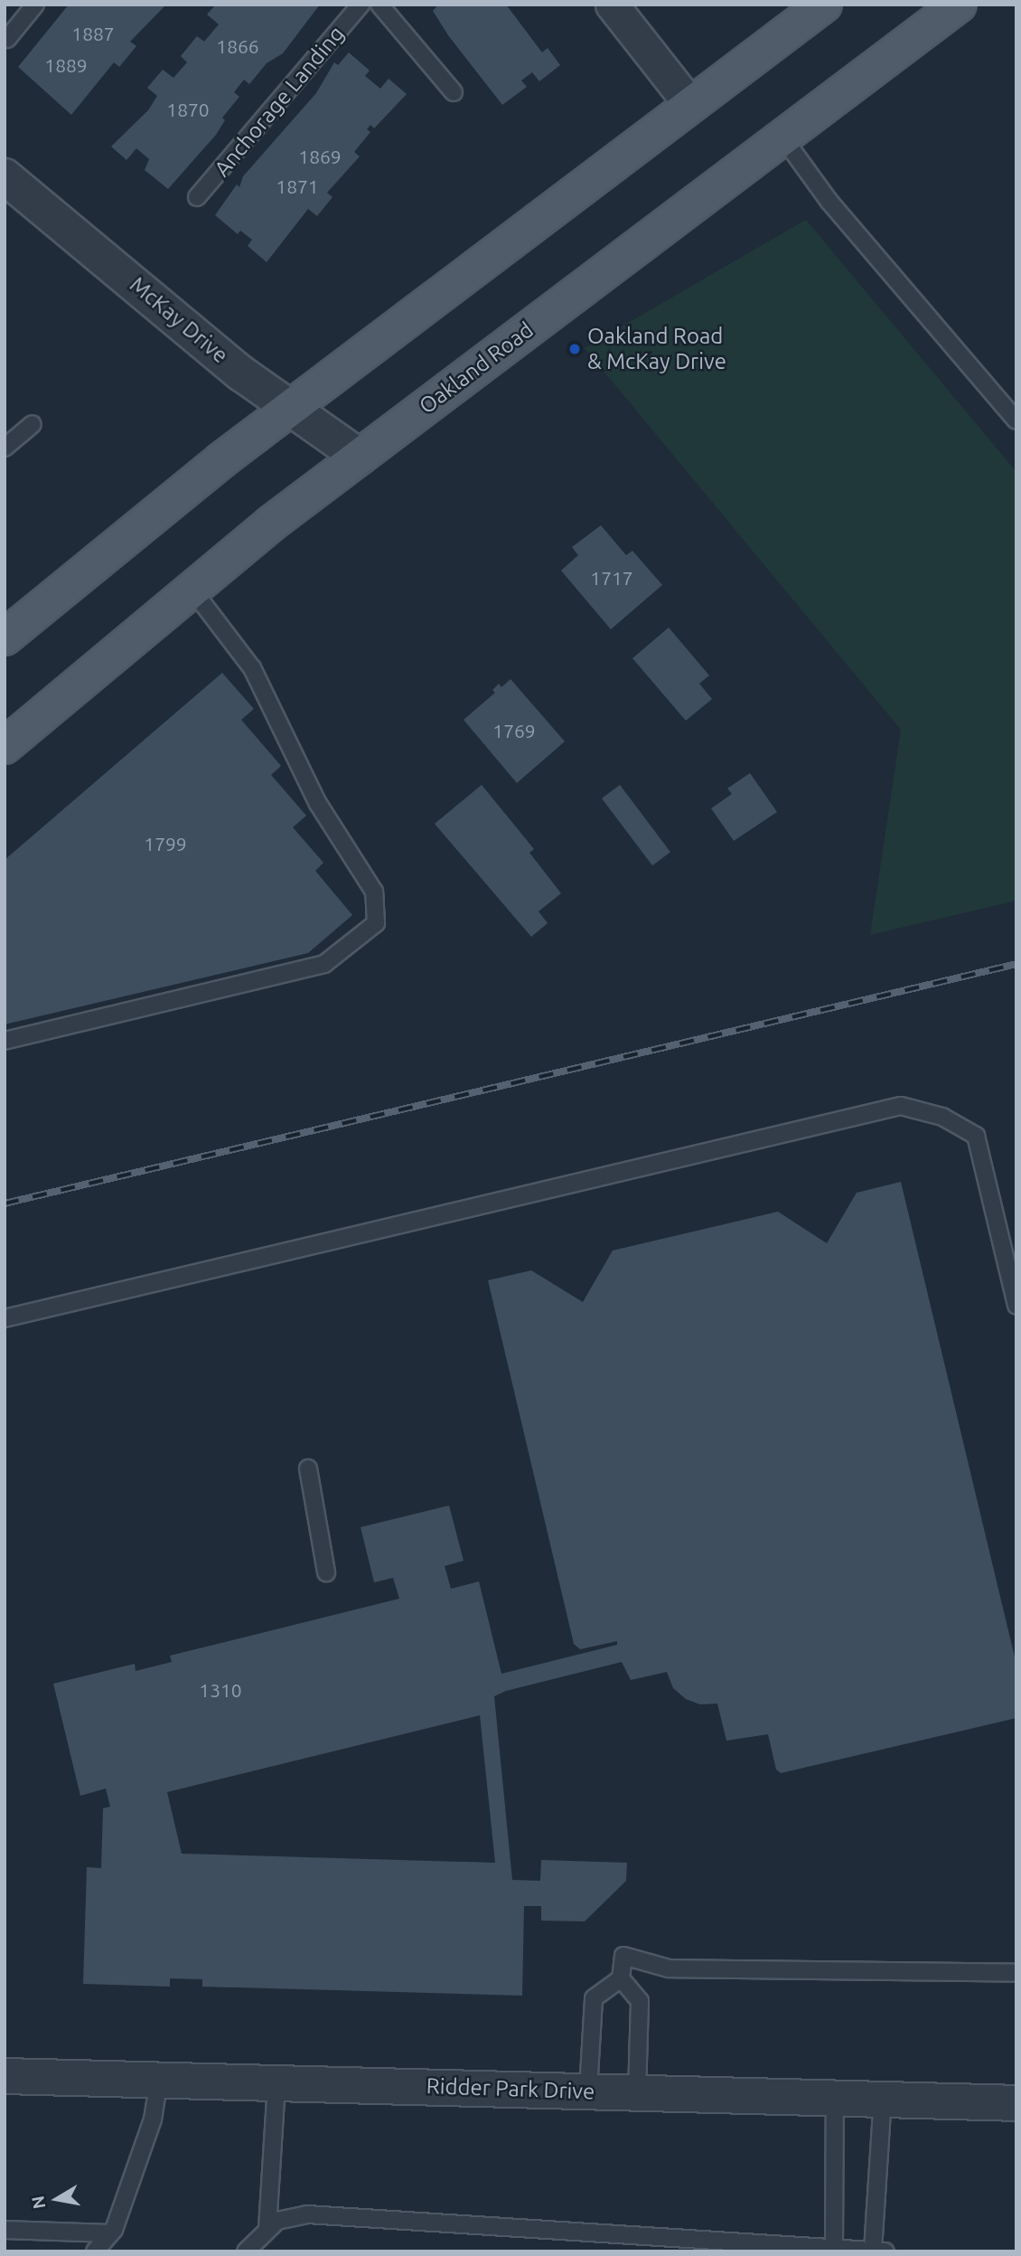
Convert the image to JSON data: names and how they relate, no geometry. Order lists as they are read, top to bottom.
{
  "streets": {
    "main road": ["Oakland Road"],
    "street": ["McKay Drive", "Ridder Park Drive"],
    "lane": ["Anchorage Landing"]
  },
  "crossings": [
    ["McKay Drive", "Oakland Road"]
  ],
  "places": ["Oakland Road & McKay Drive"],
  "house_numbers": [
    "1887",
    "1866",
    "1889",
    "1870",
    "1869",
    "1871",
    "1717",
    "1769",
    "1799",
    "1310"
  ],
  "north": "left"
}
